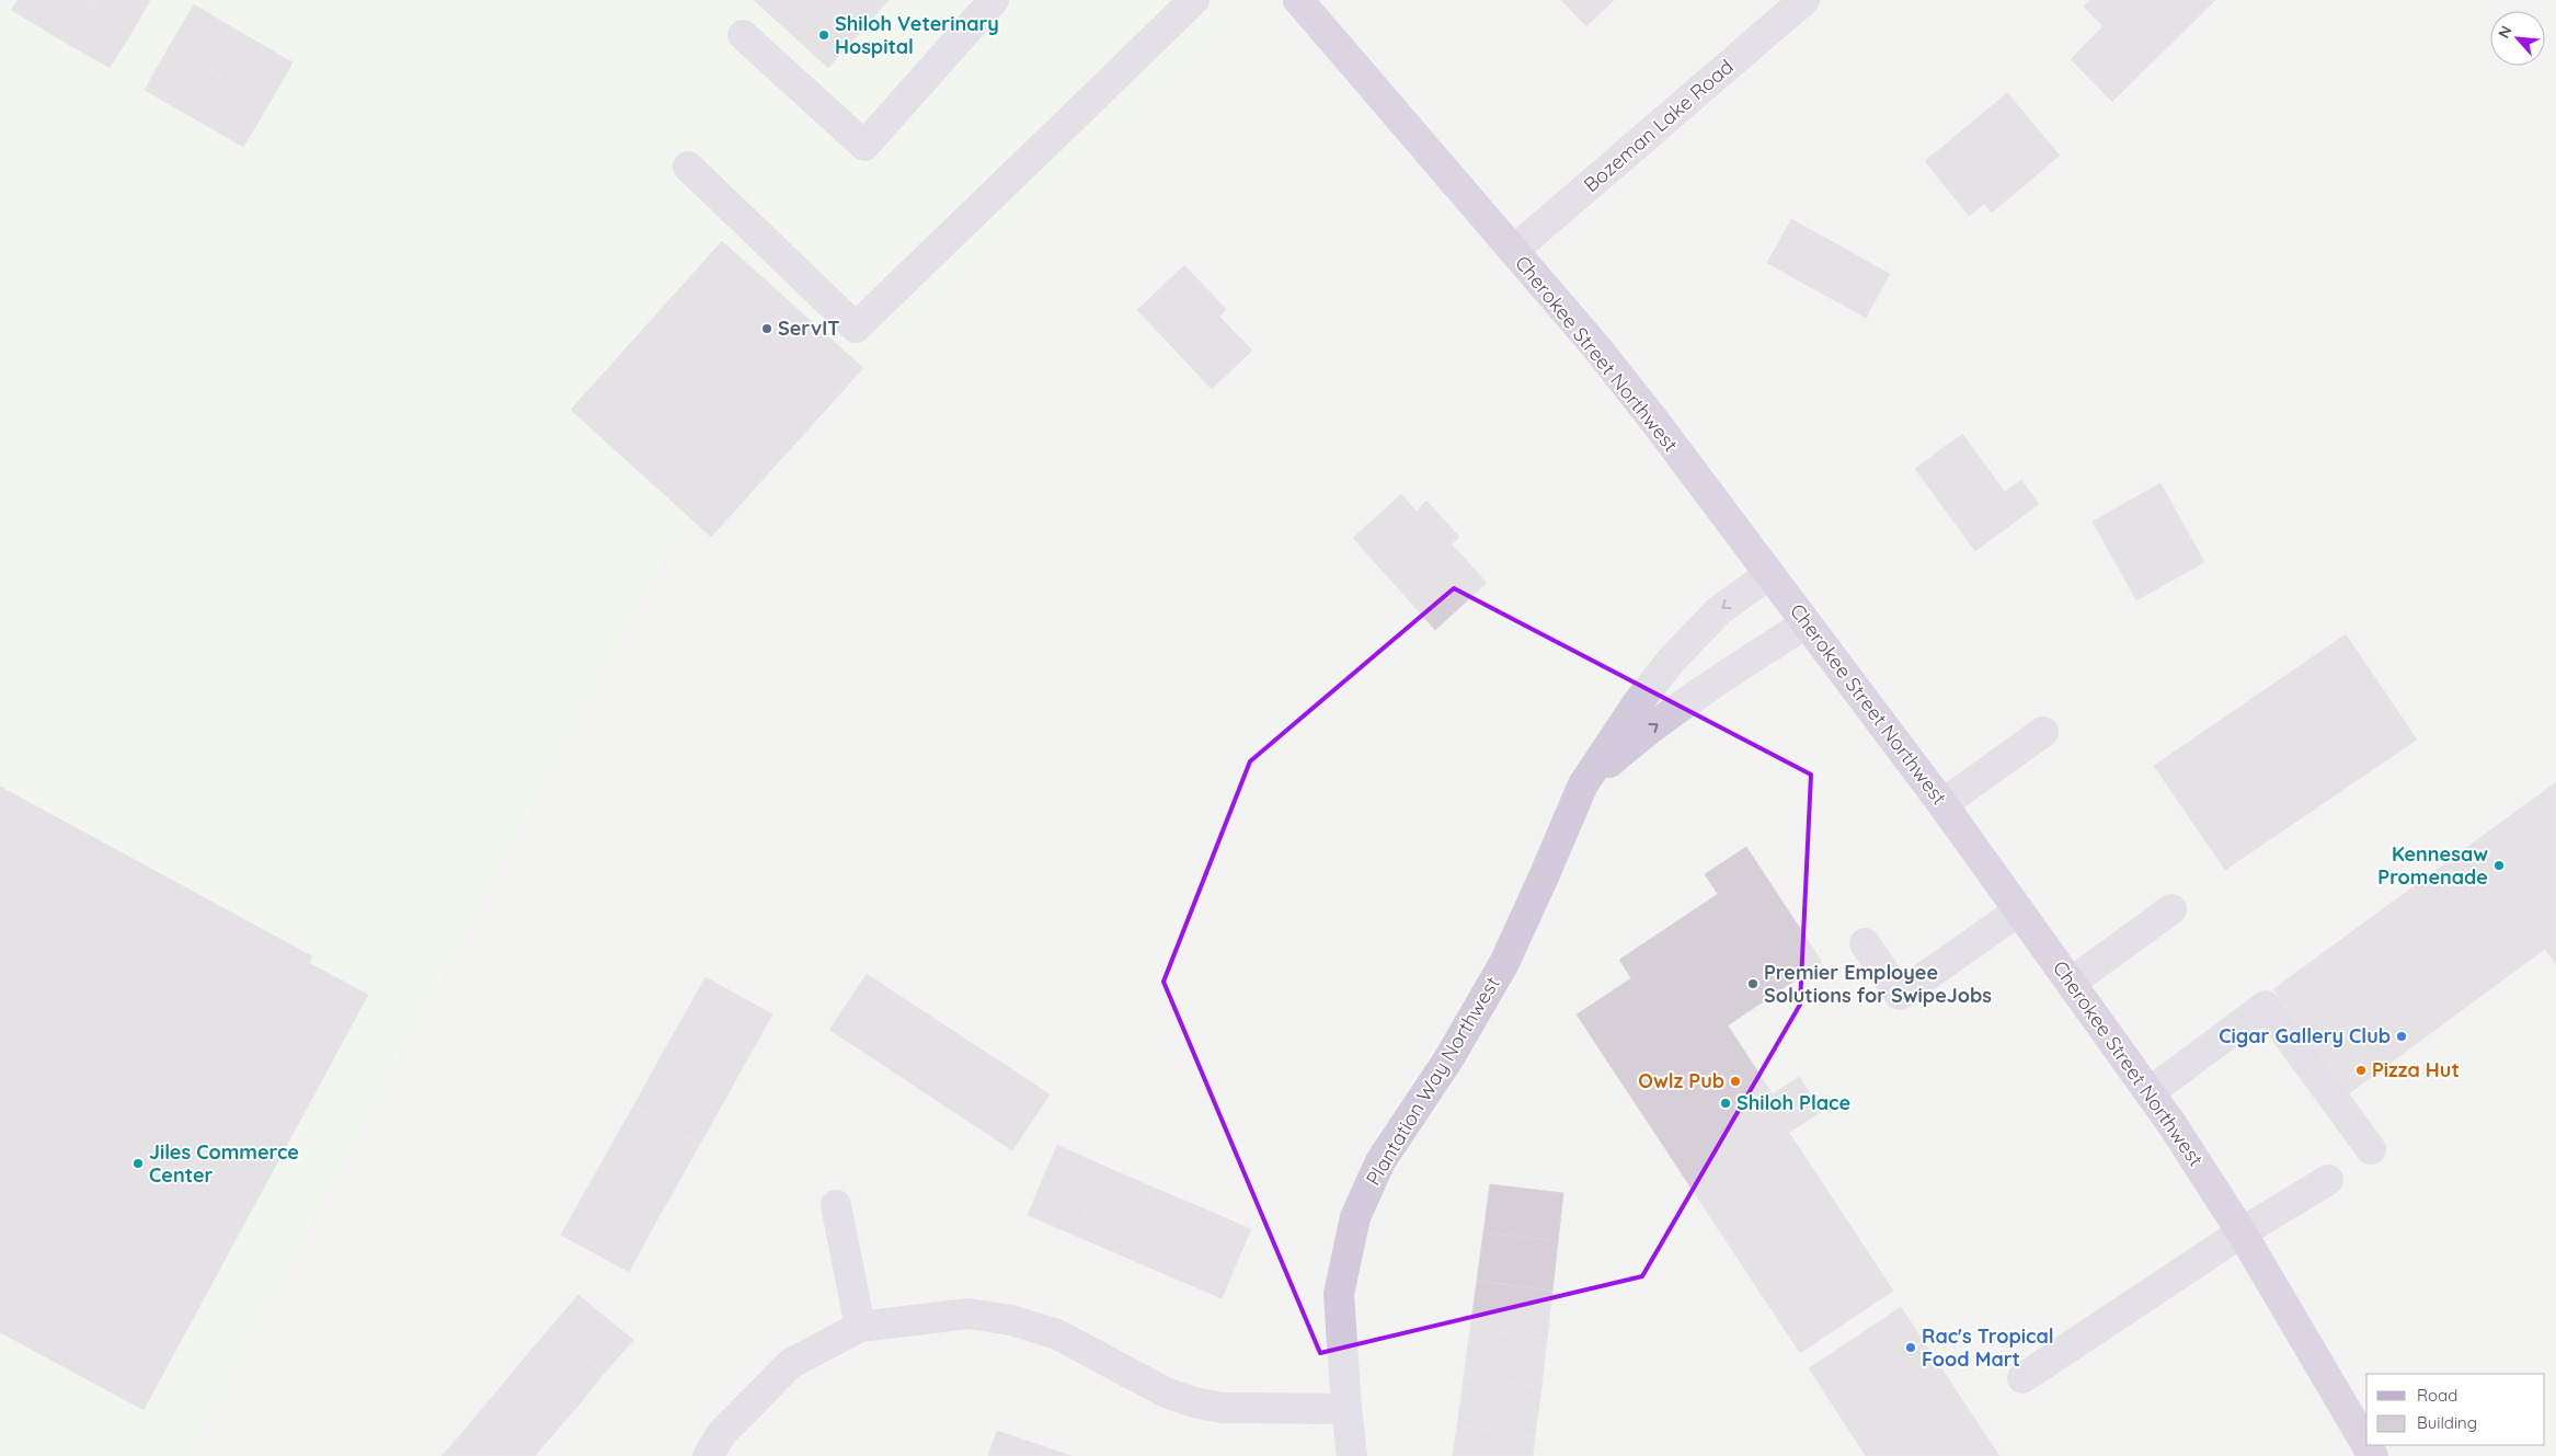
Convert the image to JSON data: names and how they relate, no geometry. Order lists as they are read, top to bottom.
{
  "streets": {
    "main road": ["Cherokee Street Northwest"],
    "street": ["Bozeman Lake Road", "Plantation Way Northwest"]
  },
  "crossings": [
    ["Bozeman Lake Road", "Cherokee Street Northwest"],
    ["Cherokee Street Northwest", "Plantation Way Northwest"]
  ],
  "places": [
    "Shiloh Veterinary Hospital",
    "ServIT",
    "Kennesaw Promenade",
    "Premier Employee Solutions for SwipeJobs",
    "Cigar Gallery Club",
    "Pizza Hut",
    "Owlz Pub",
    "Shiloh Place",
    "Jiles Commerce Center",
    "Rac's Tropical Food Mart"
  ],
  "legend": ["Road", "Building"],
  "north": "top left"
}
